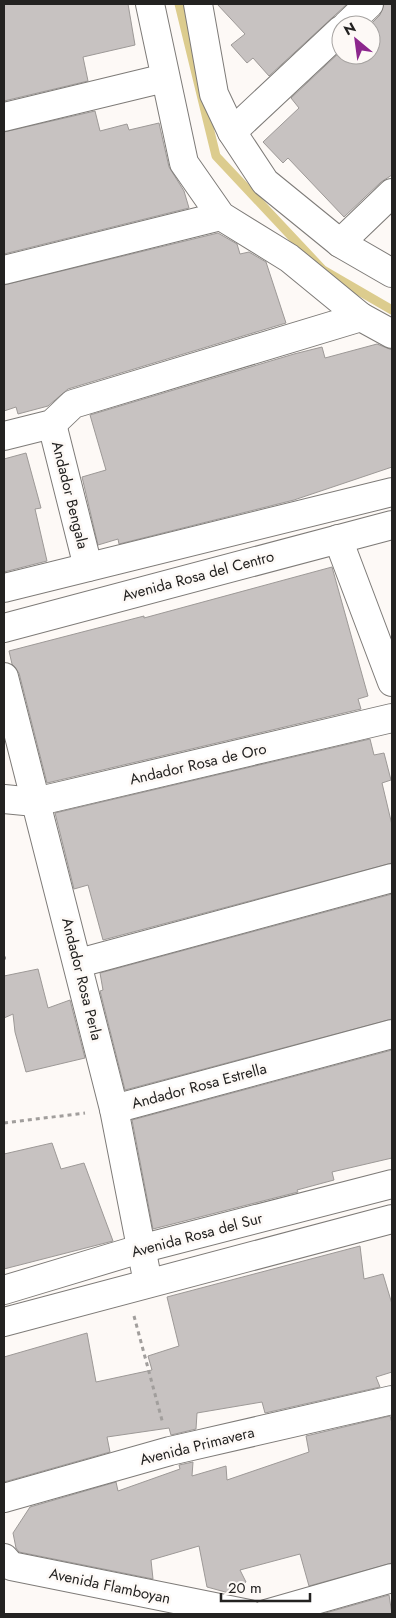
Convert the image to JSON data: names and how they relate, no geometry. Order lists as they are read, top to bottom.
{
  "streets": {
    "street": [
      "Andador Bengala",
      "Avenida Rosa del Centro",
      "Andador Rosa de Oro",
      "Andador Rosa Perla",
      "Andador Rosa Estrella",
      "Avenida Rosa del Sur",
      "Avenida Primavera",
      "Avenida Flamboyan"
    ]
  },
  "crossings": [
    ["Andador Rosa de Oro", "Andador Rosa Perla"],
    ["Andador Rosa Perla", "Andador Rosa Estrella"],
    ["Andador Rosa Perla", "Avenida Rosa del Sur"]
  ],
  "scale_bar": "20 m",
  "north": "top left"
}
